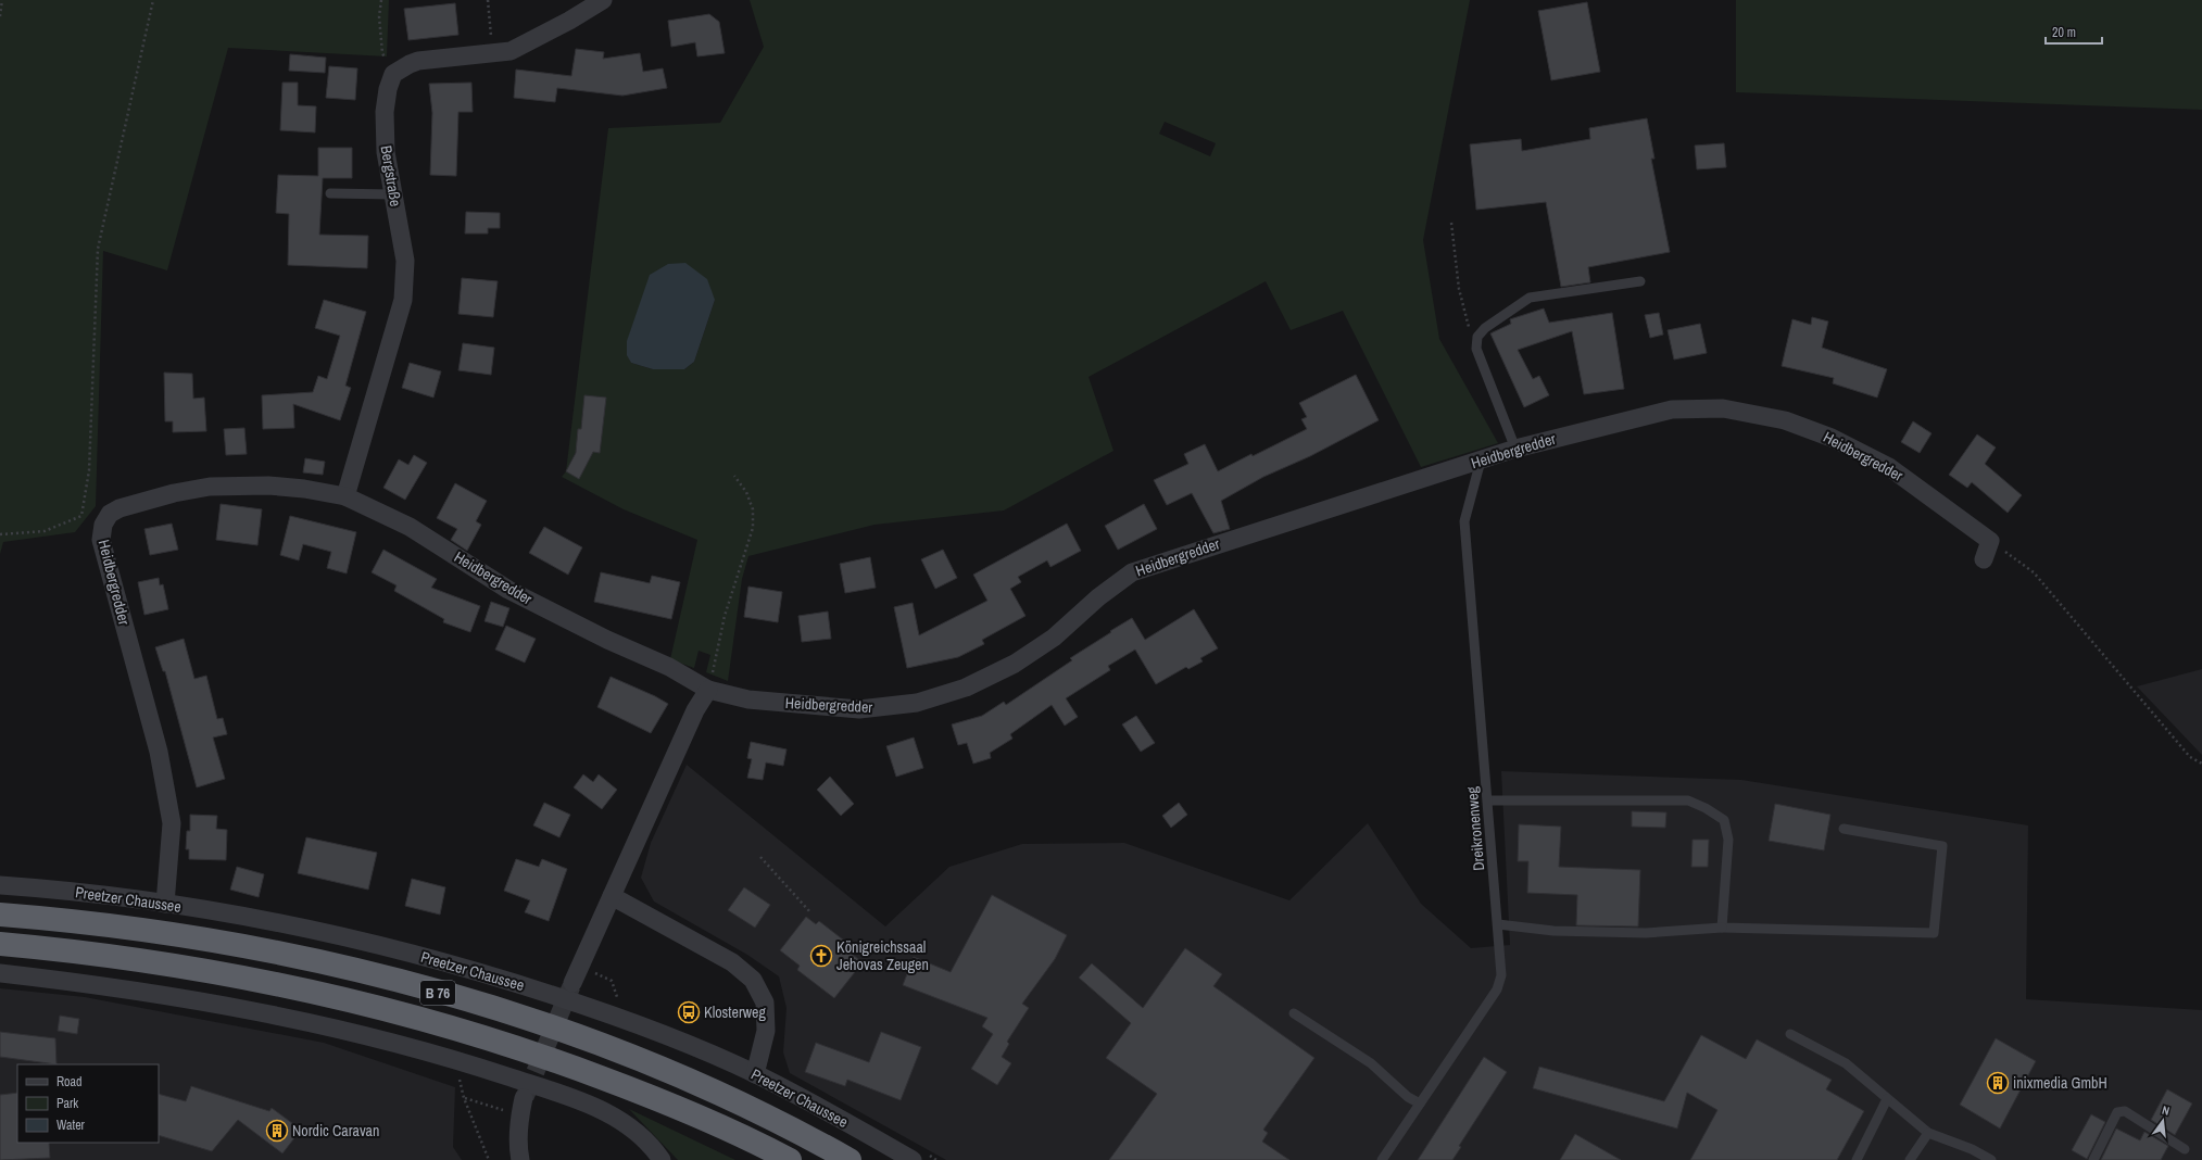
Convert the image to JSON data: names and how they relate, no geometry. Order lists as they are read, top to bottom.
{
  "streets": {
    "highway": ["Preetzer Chaussee", "B 76"],
    "street": ["Bergstraße", "Heidbergredder"],
    "lane": ["Dreikronenweg"]
  },
  "crossings": [
    ["Bergstraße", "Heidbergredder"],
    ["Heidbergredder", "Dreikronenweg"],
    ["Heidbergredder", "Preetzer Chaussee"]
  ],
  "places": {
    "church": ["Königreichssaal Jehovas Zeugen"],
    "bus stop": ["Klosterweg"],
    "building": ["inixmedia GmbH", "Nordic Caravan"]
  },
  "legend": ["Road", "Park", "Water"],
  "scale_bar": "20 m",
  "north": "top"
}
